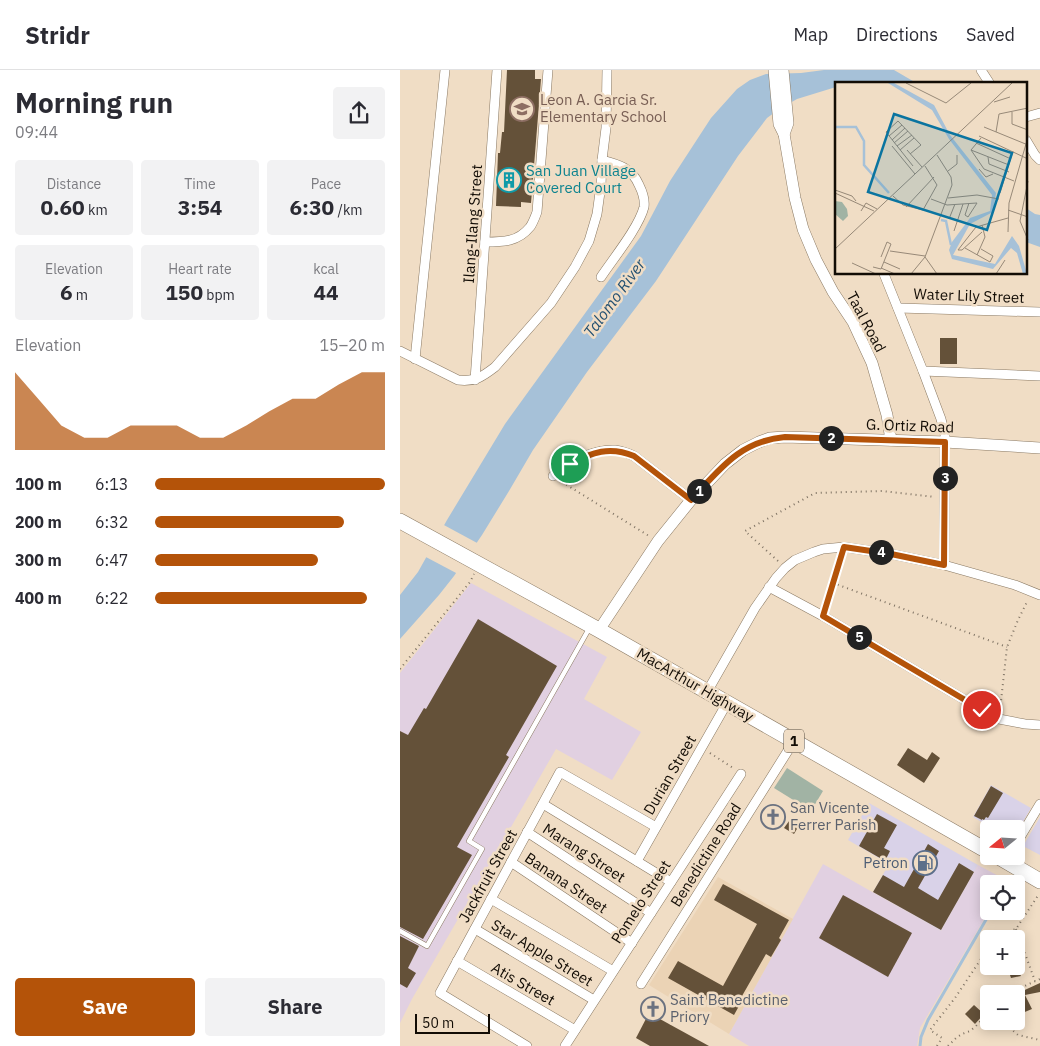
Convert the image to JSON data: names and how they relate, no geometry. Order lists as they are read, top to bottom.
{
  "streets": {
    "highway": ["MacArthur Highway", "1"],
    "street": [
      "Ilang-Ilang Street",
      "Water Lily Street",
      "Taal Road",
      "G. Ortiz Road",
      "Durian Street",
      "Marang Street",
      "Benedictine Road",
      "Jackfruit Street",
      "Banana Street",
      "Pomelo Street",
      "Star Apple Street",
      "Atis Street"
    ]
  },
  "crossings": [
    ["Taal Road", "G. Ortiz Road"],
    ["G. Ortiz Road", "MacArthur Highway"],
    ["MacArthur Highway", "Durian Street"],
    ["MacArthur Highway", "Benedictine Road"],
    ["Durian Street", "Jackfruit Street"],
    ["Marang Street", "Jackfruit Street"],
    ["Marang Street", "Pomelo Street"],
    ["Jackfruit Street", "Banana Street"],
    ["Jackfruit Street", "Star Apple Street"],
    ["Jackfruit Street", "Atis Street"],
    ["Banana Street", "Pomelo Street"],
    ["Pomelo Street", "Star Apple Street"],
    ["Pomelo Street", "Atis Street"]
  ],
  "water": ["Talomo River"],
  "places": {
    "school or university": ["Leon A. Garcia Sr. Elementary School"],
    "building": ["San Juan Village Covered Court"],
    "church": ["San Vicente Ferrer Parish", "Saint Benedictine Priory"],
    "fuel station": ["Petron"]
  },
  "scale_bar": "50 m",
  "north": "left",
  "page": {
    "header": "Stridr",
    "nav": ["Map", "Directions", "Saved"],
    "heading": ["Morning run", "09:44"],
    "stats": [
      ["Distance", "0.60 km"],
      ["Time", "3:54"],
      ["Pace", "6:30 /km"],
      ["Elevation", "6 m"],
      ["Heart rate", "150 bpm"],
      ["kcal", "44"]
    ],
    "chart": ["Elevation", "15–20 m"],
    "pins": [
      "2",
      "3",
      "1",
      "4",
      "5"
    ],
    "list": [
      {
        "name": "100 m",
        "note": "6:13"
      },
      {
        "name": "200 m",
        "note": "6:32"
      },
      {
        "name": "300 m",
        "note": "6:47"
      },
      {
        "name": "400 m",
        "note": "6:22"
      }
    ],
    "map_buttons": ["+", "−"],
    "buttons": ["Save", "Share"],
    "scale": "50 m"
  }
}
